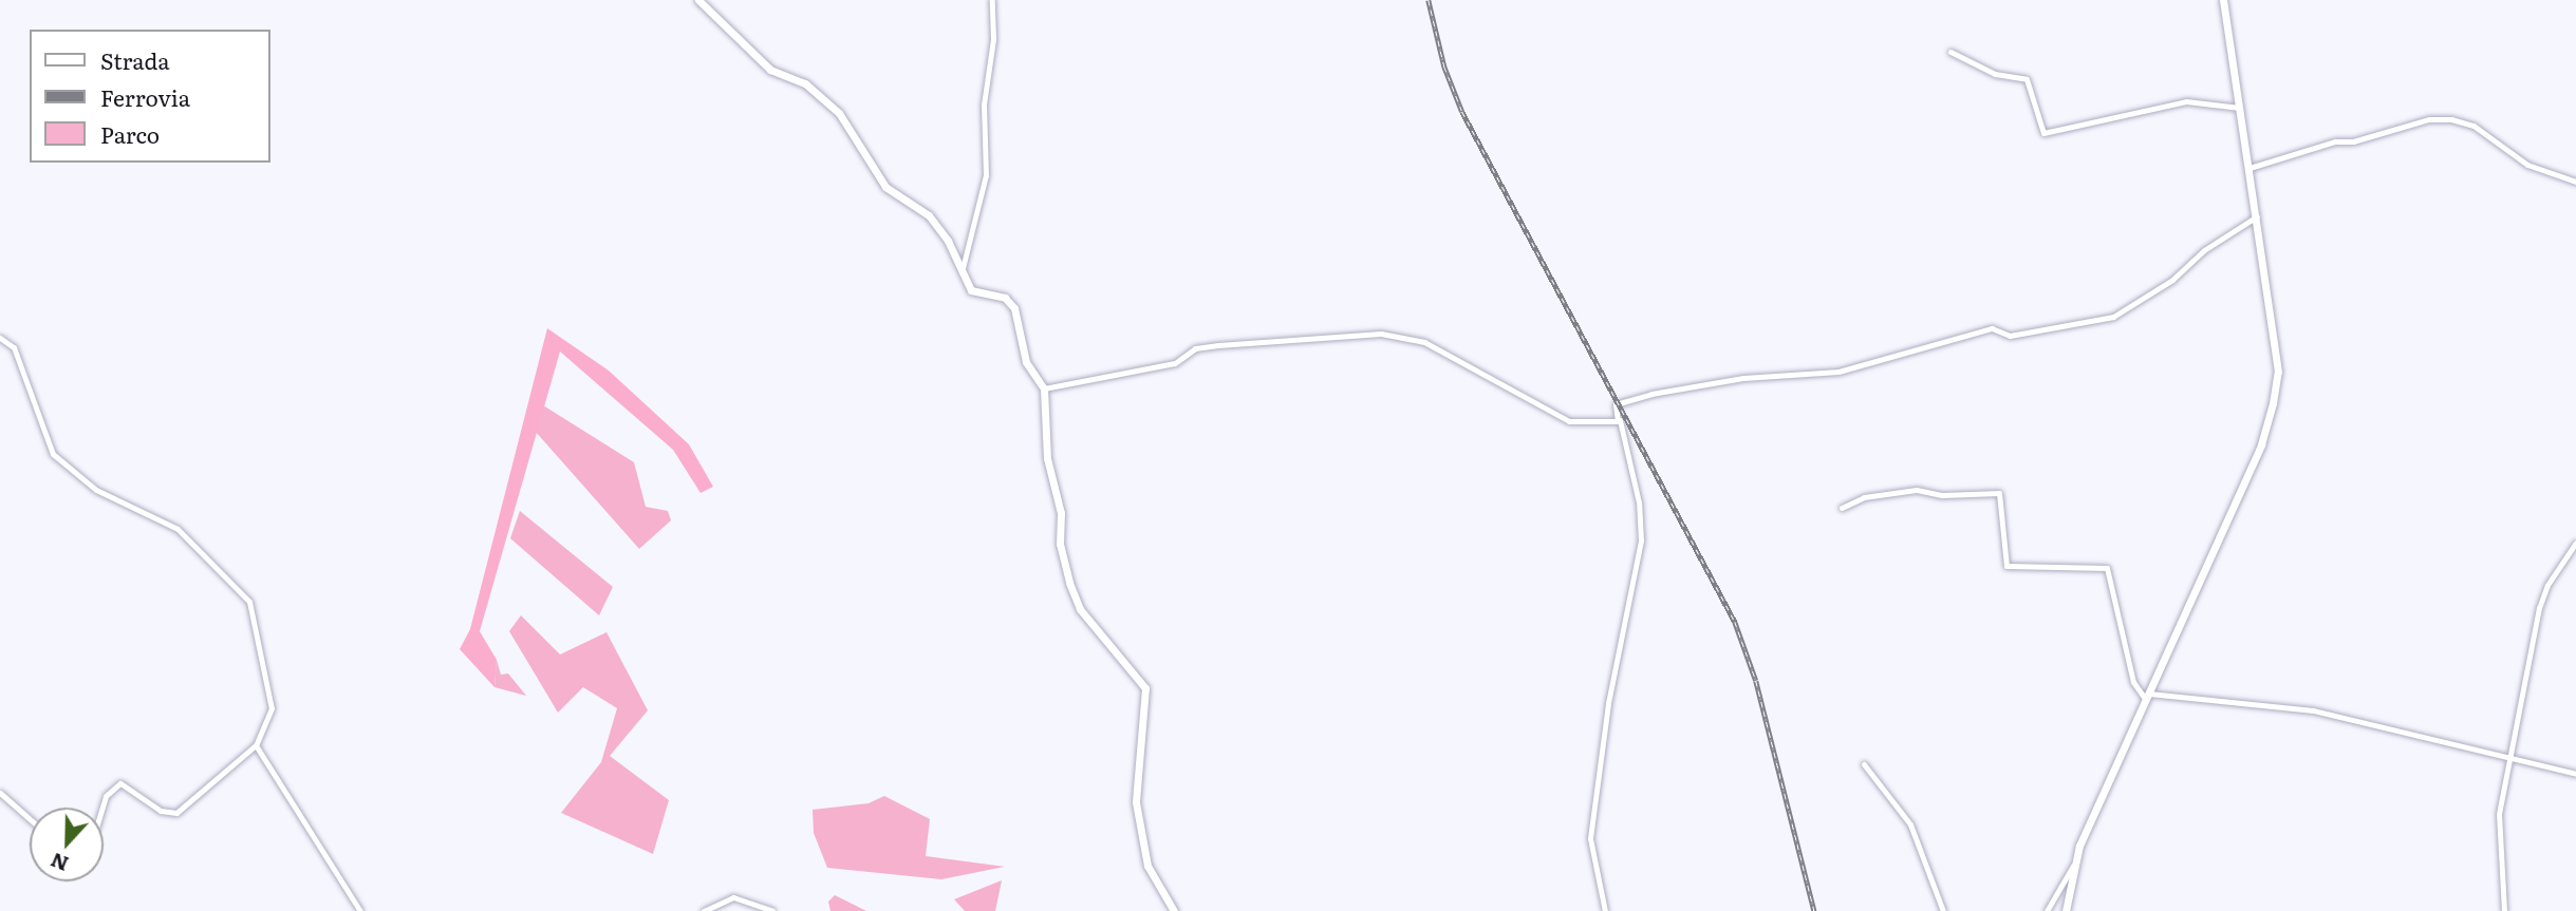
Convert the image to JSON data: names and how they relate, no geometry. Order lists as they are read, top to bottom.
{
  "legend": ["Strada", "Ferrovia", "Parco"],
  "north": "bottom"
}
